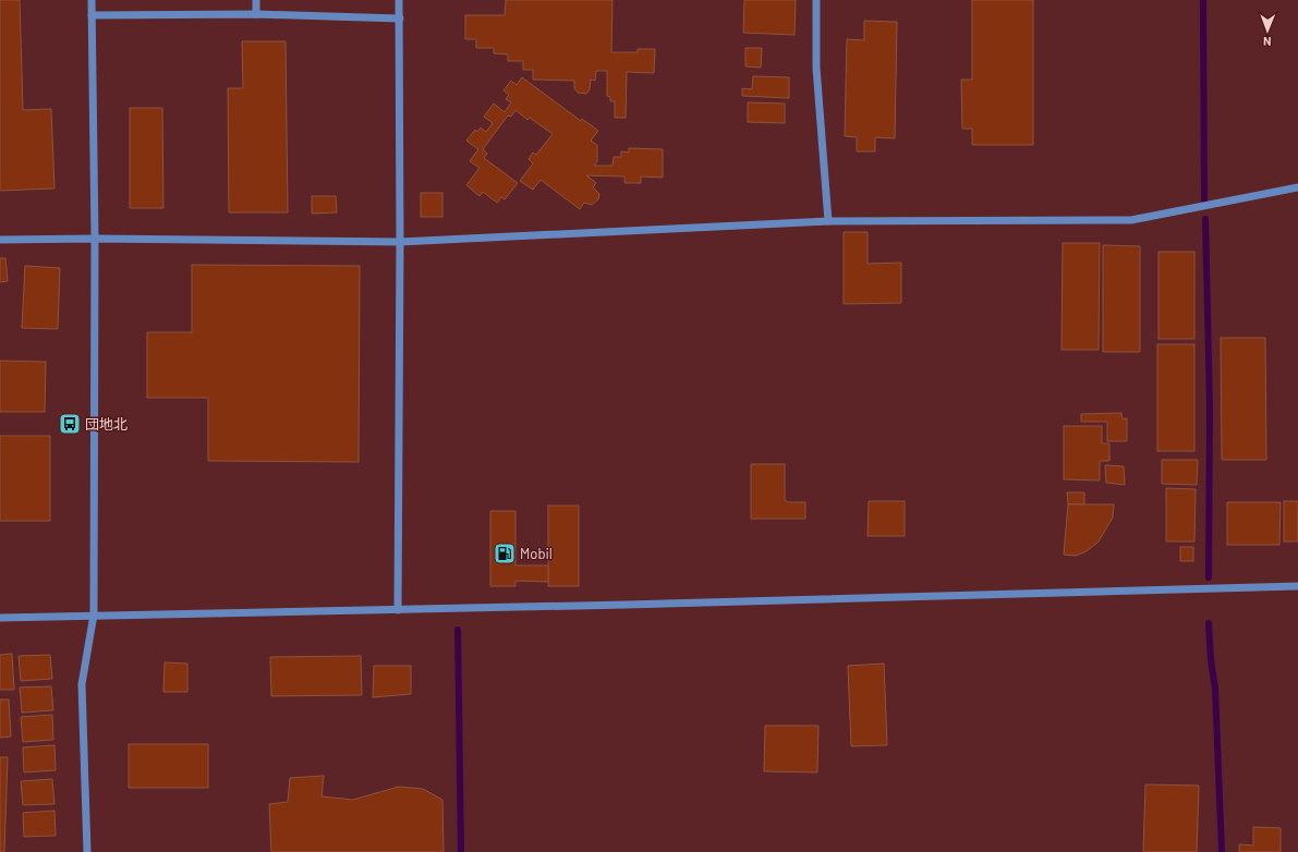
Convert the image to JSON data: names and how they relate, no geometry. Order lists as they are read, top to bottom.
{
  "places": {
    "bus stop": ["団地北"],
    "fuel station": ["Mobil"]
  },
  "north": "bottom"
}
